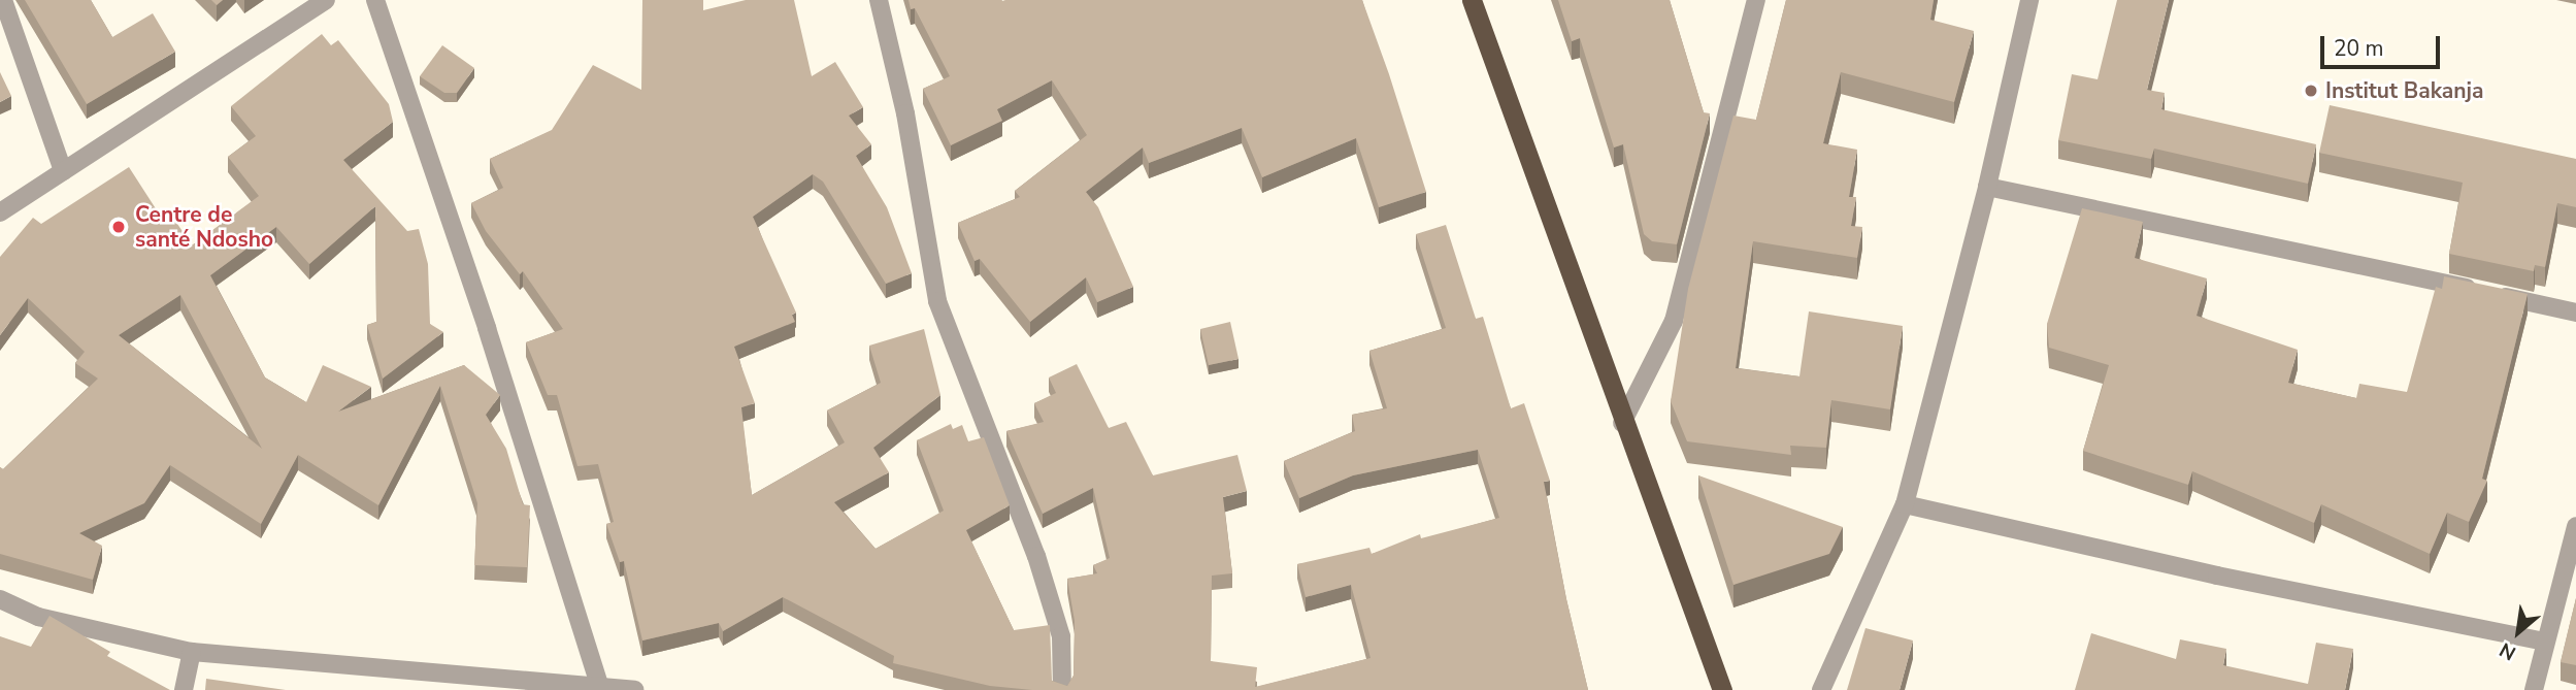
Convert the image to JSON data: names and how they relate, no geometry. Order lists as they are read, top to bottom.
{
  "places": ["Institut Bakanja", "Centre de santé Ndosho"],
  "scale_bar": "20 m",
  "north": "bottom left"
}
